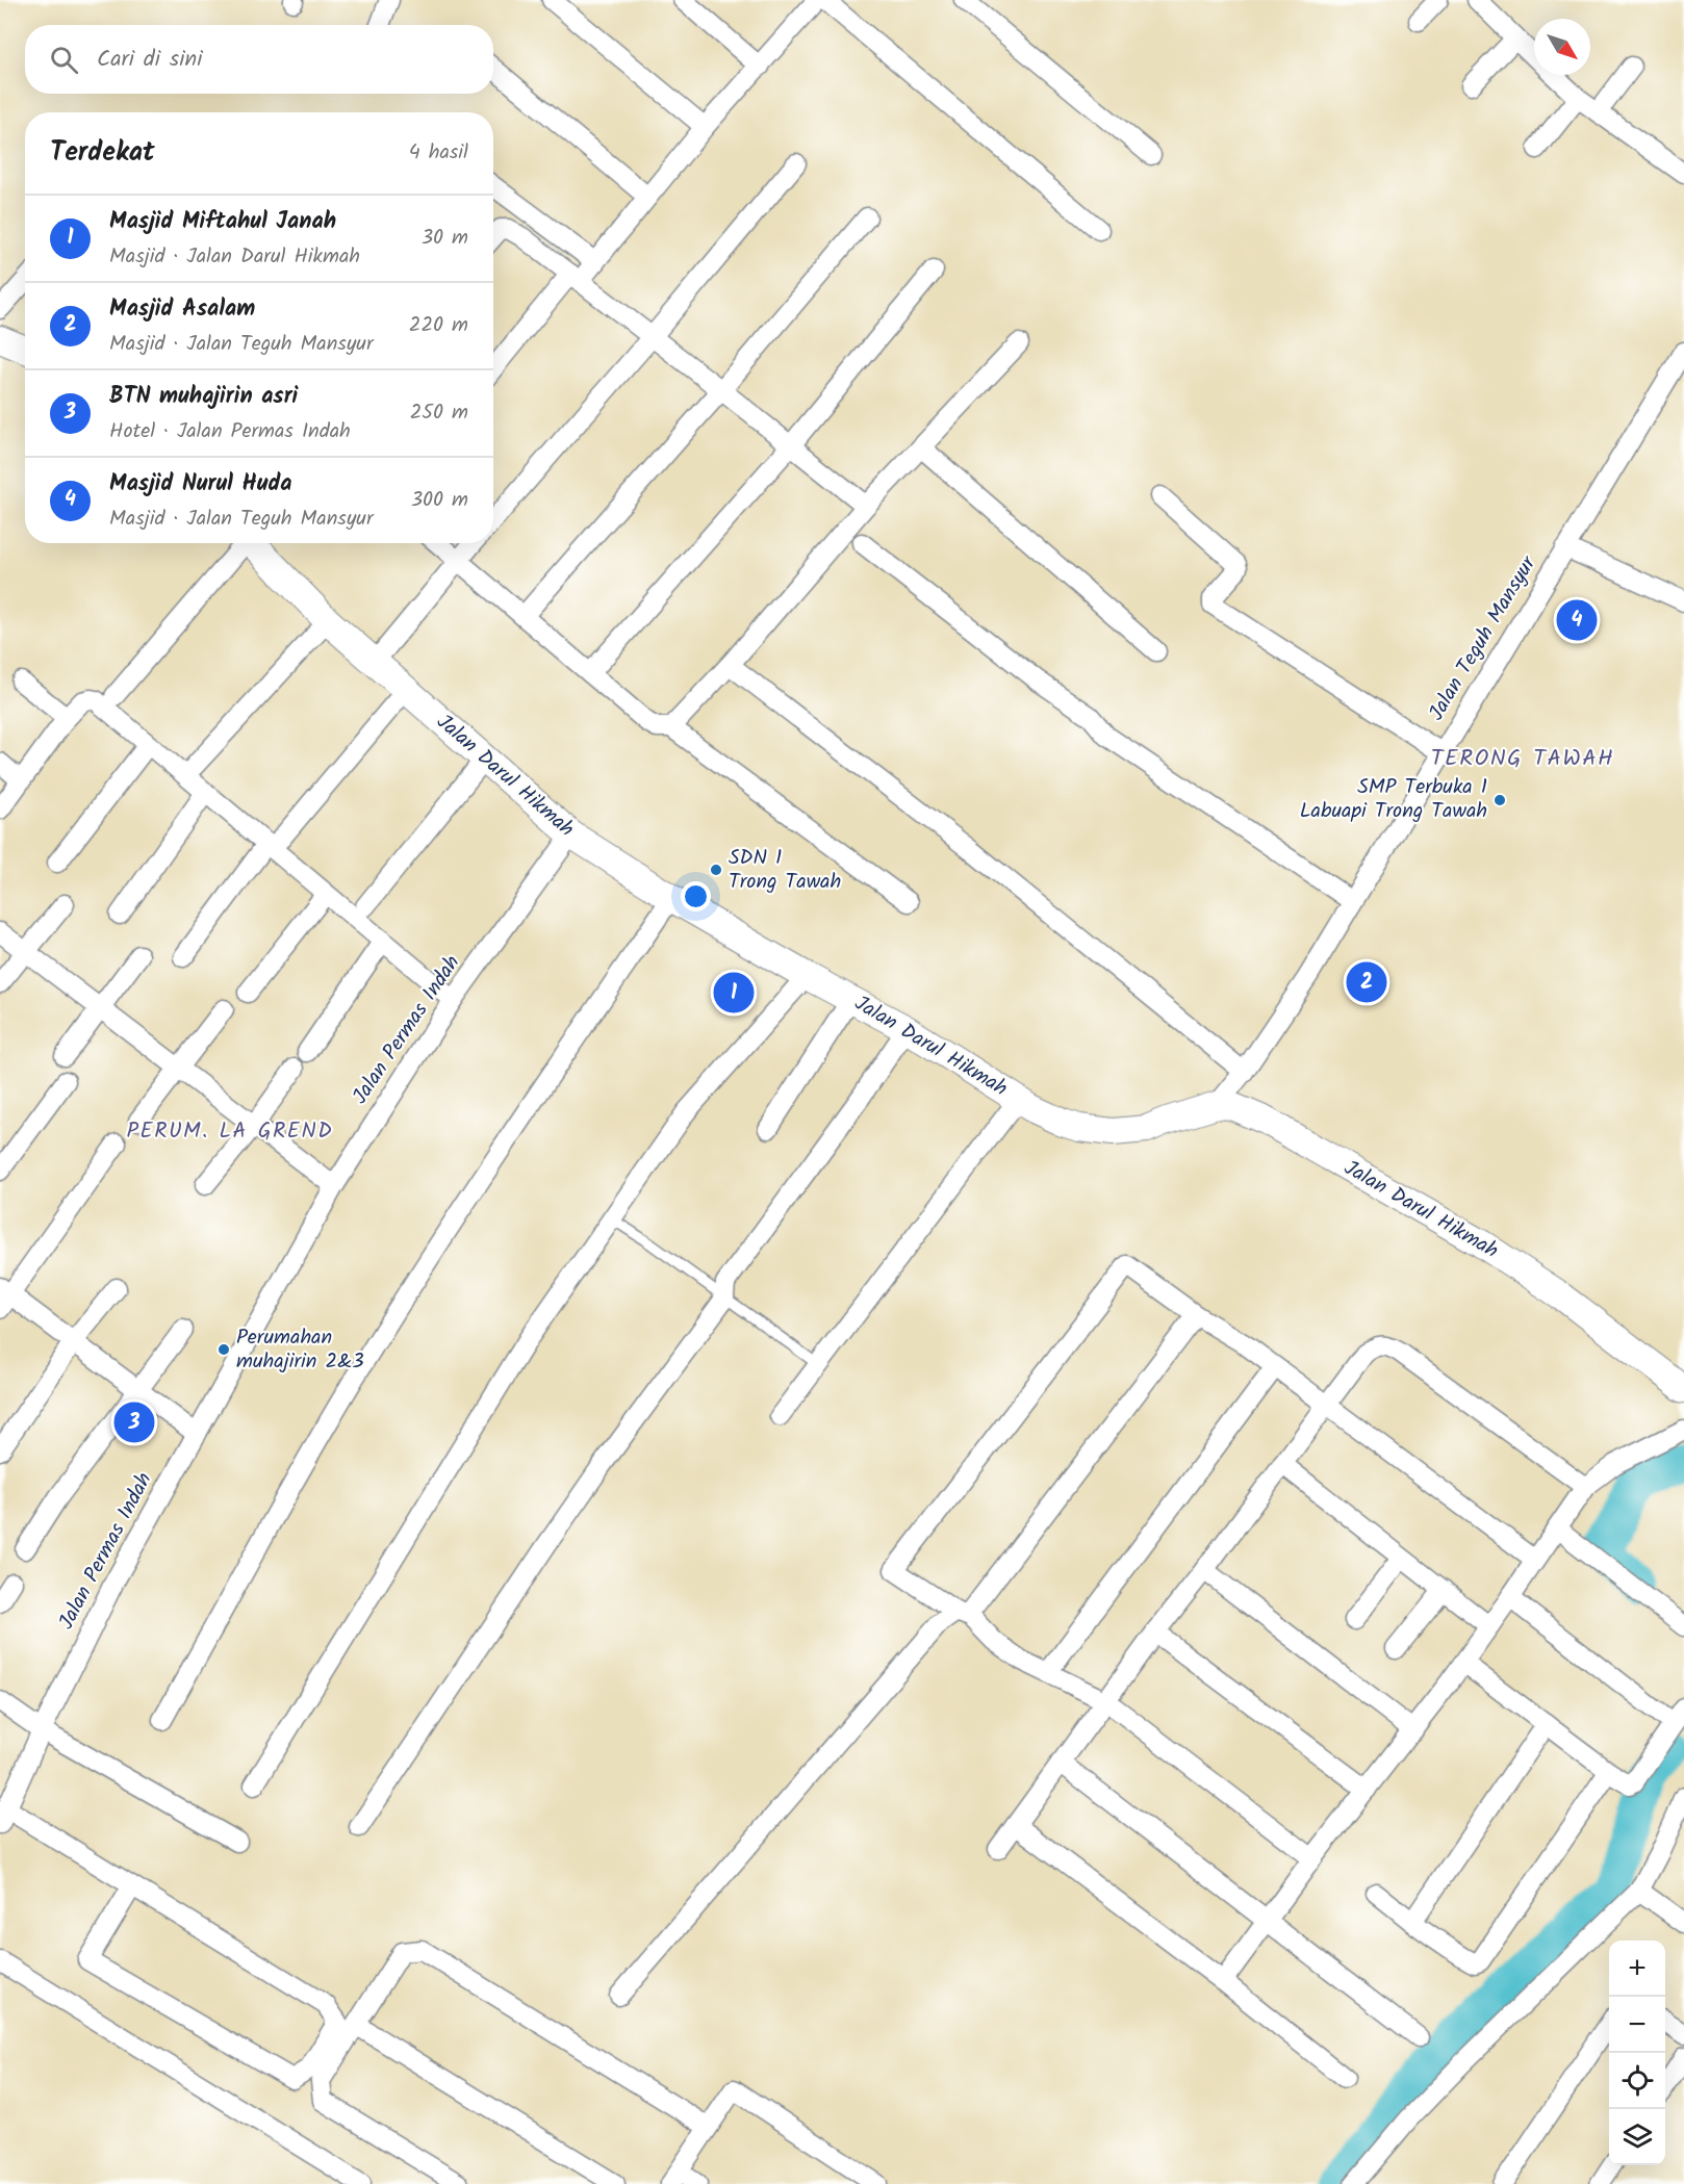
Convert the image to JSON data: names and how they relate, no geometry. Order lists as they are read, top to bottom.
{
  "streets": {
    "street": ["Jalan Teguh Mansyur", "Jalan Darul Hikmah", "Jalan Permas Indah"]
  },
  "crossings": [
    ["Jalan Teguh Mansyur", "Jalan Darul Hikmah"],
    ["Jalan Darul Hikmah", "Jalan Permas Indah"]
  ],
  "districts": ["TERONG TAWAH", "PERUM. LA GREND"],
  "places": ["SMP Terbuka 1 Labuapi Trong Tawah", "SDN 1 Trong Tawah", "Perumahan muhajirin 2&3"],
  "north": "bottom right",
  "page": {
    "search": "Cari di sini",
    "heading": ["Terdekat", "4 hasil"],
    "list": [
      {
        "mark": "1",
        "name": "Masjid Miftahul Janah",
        "note": "Masjid · Jalan Darul Hikmah",
        "value": "30 m"
      },
      {
        "mark": "2",
        "name": "Masjid Asalam",
        "note": "Masjid · Jalan Teguh Mansyur",
        "value": "220 m"
      },
      {
        "mark": "3",
        "name": "BTN muhajirin asri",
        "note": "Hotel · Jalan Permas Indah",
        "value": "250 m"
      },
      {
        "mark": "4",
        "name": "Masjid Nurul Huda",
        "note": "Masjid · Jalan Teguh Mansyur",
        "value": "300 m"
      }
    ],
    "pins": [
      "4",
      "2",
      "1",
      "3"
    ],
    "map_buttons": ["+", "−"]
  }
}
